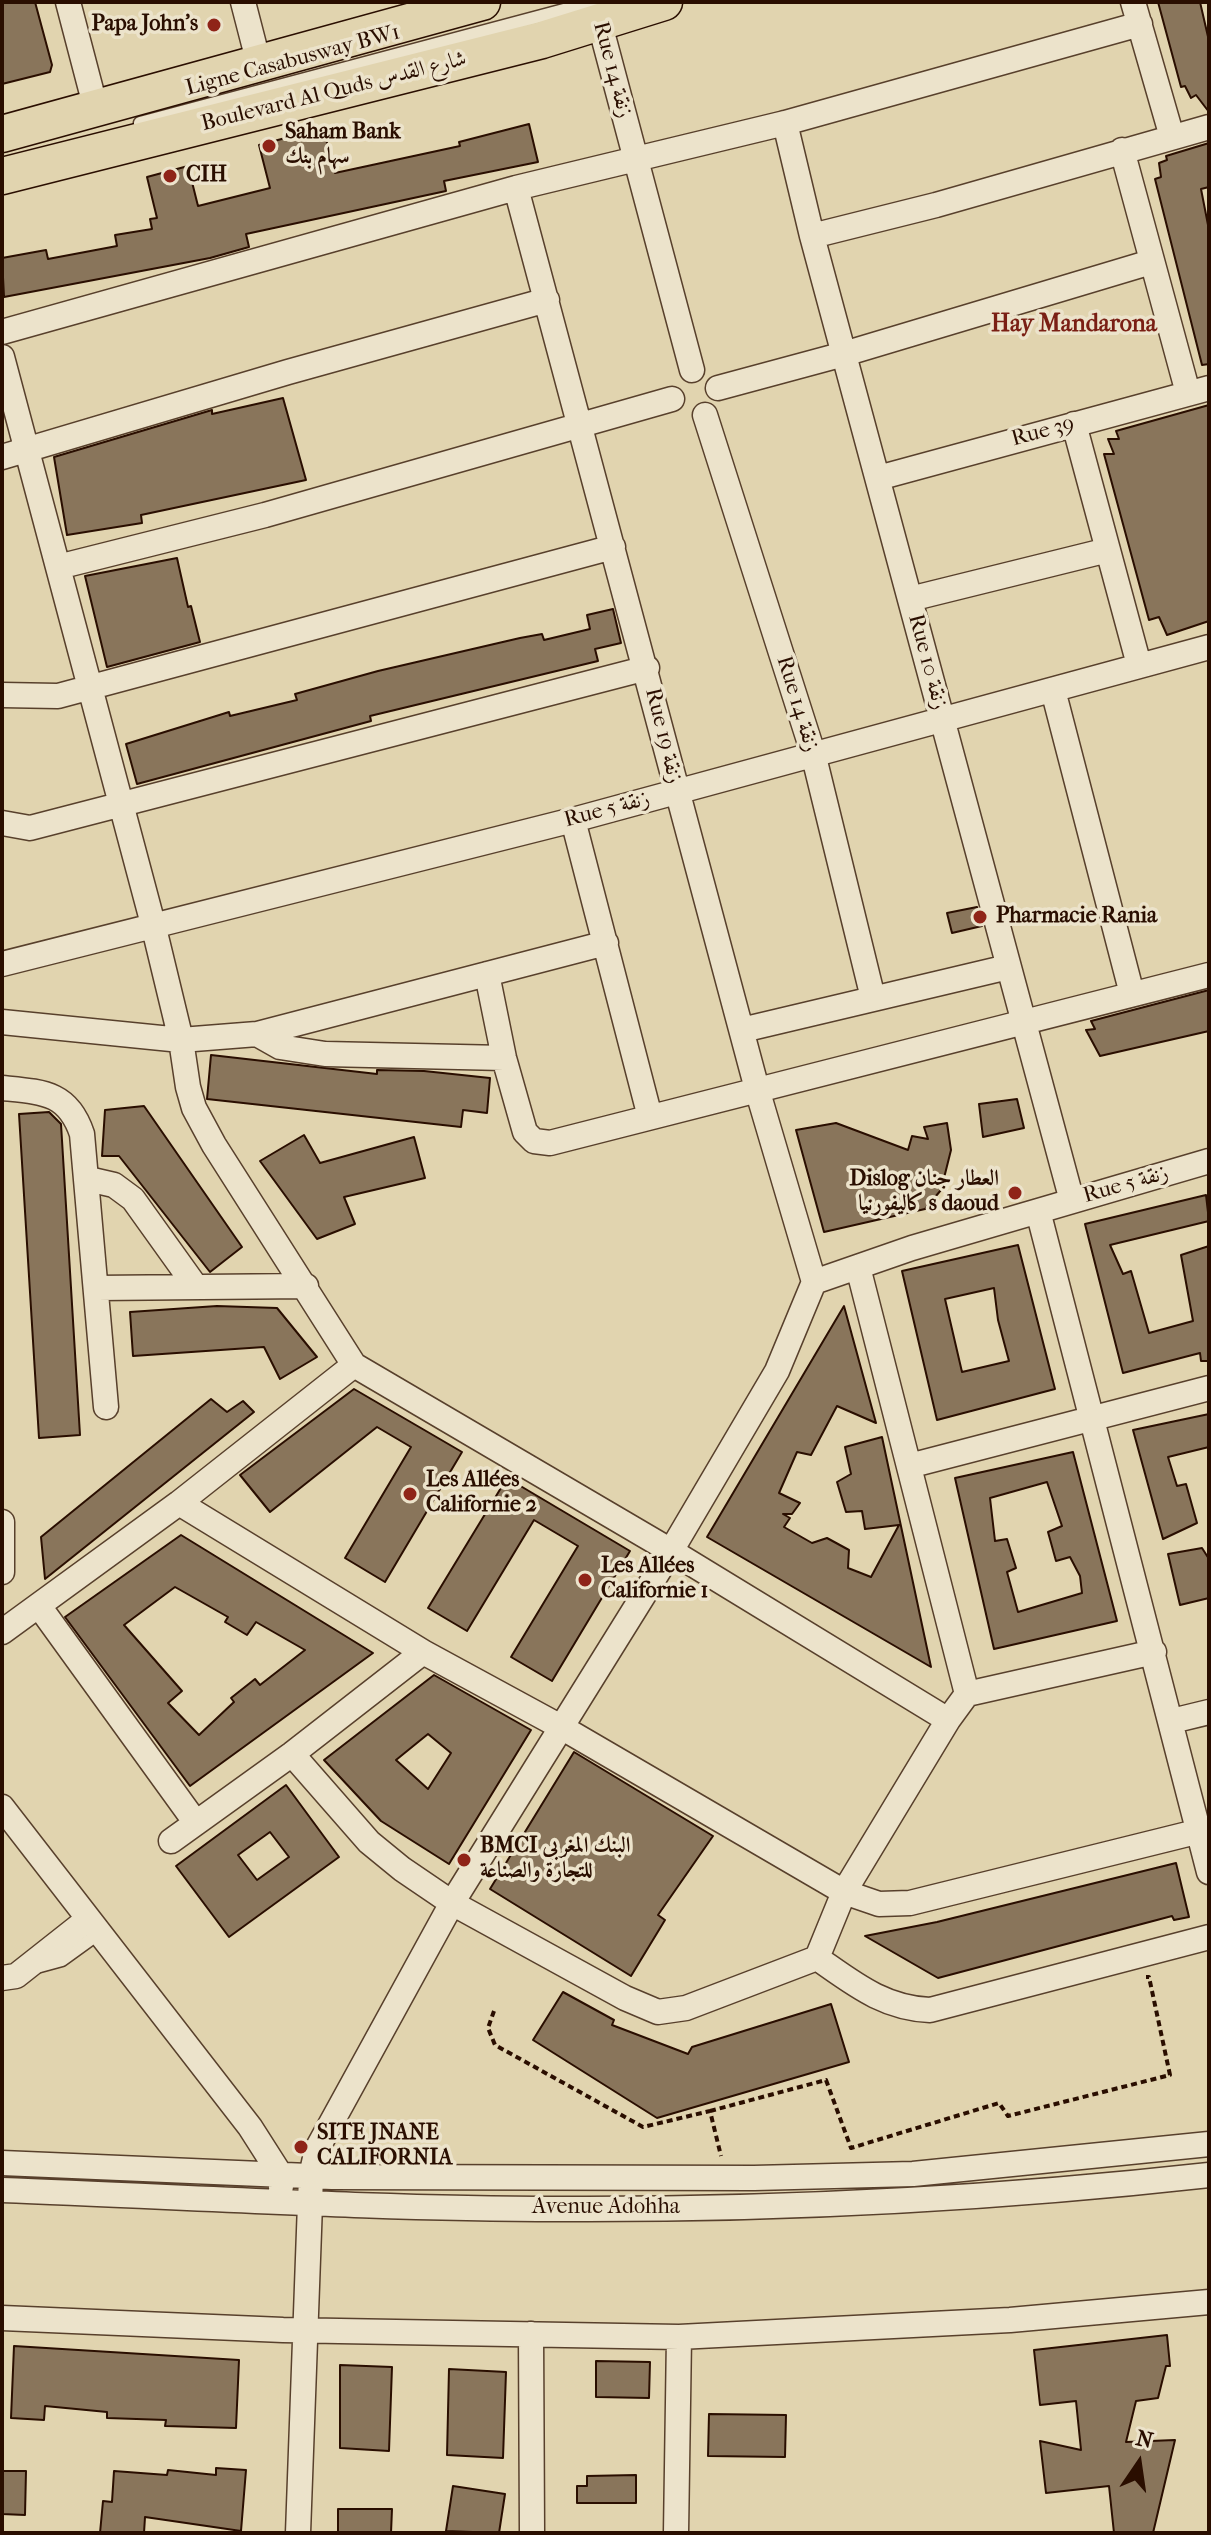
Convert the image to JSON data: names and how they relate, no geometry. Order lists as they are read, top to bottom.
{
  "streets": {
    "main road": ["Boulevard Al Quds شارع القدس"],
    "street": [
      "Rue 14 زنقة",
      "Rue 39",
      "Rue 10 زنقة",
      "Rue 19 زنقة",
      "Rue 5 زنقة",
      "Avenue Adohha"
    ],
    "lane": ["Ligne Casabusway BW1"]
  },
  "crossings": [
    ["Ligne Casabusway BW1", "Rue 14 زنقة"],
    ["Ligne Casabusway BW1", "Boulevard Al Quds شارع القدس"],
    ["Rue 14 زنقة", "Boulevard Al Quds شارع القدس"],
    ["Rue 14 زنقة", "Rue 5 زنقة"],
    ["Rue 39", "Rue 10 زنقة"],
    ["Rue 10 زنقة", "Rue 5 زنقة"],
    ["Rue 19 زنقة", "Rue 5 زنقة"]
  ],
  "districts": ["Hay Mandarona"],
  "places": [
    "Papa John's",
    "Saham Bank سهام بنك",
    "CIH",
    "Pharmacie Rania",
    "Dislog العطار جنان كاليفورنيا s daoud",
    "Les Allées Californie 2",
    "Les Allées Californie 1",
    "BMCI البنك المغربي للتجارة والصناعة",
    "SITE JNANE CALIFORNIA"
  ],
  "north": "top"
}
